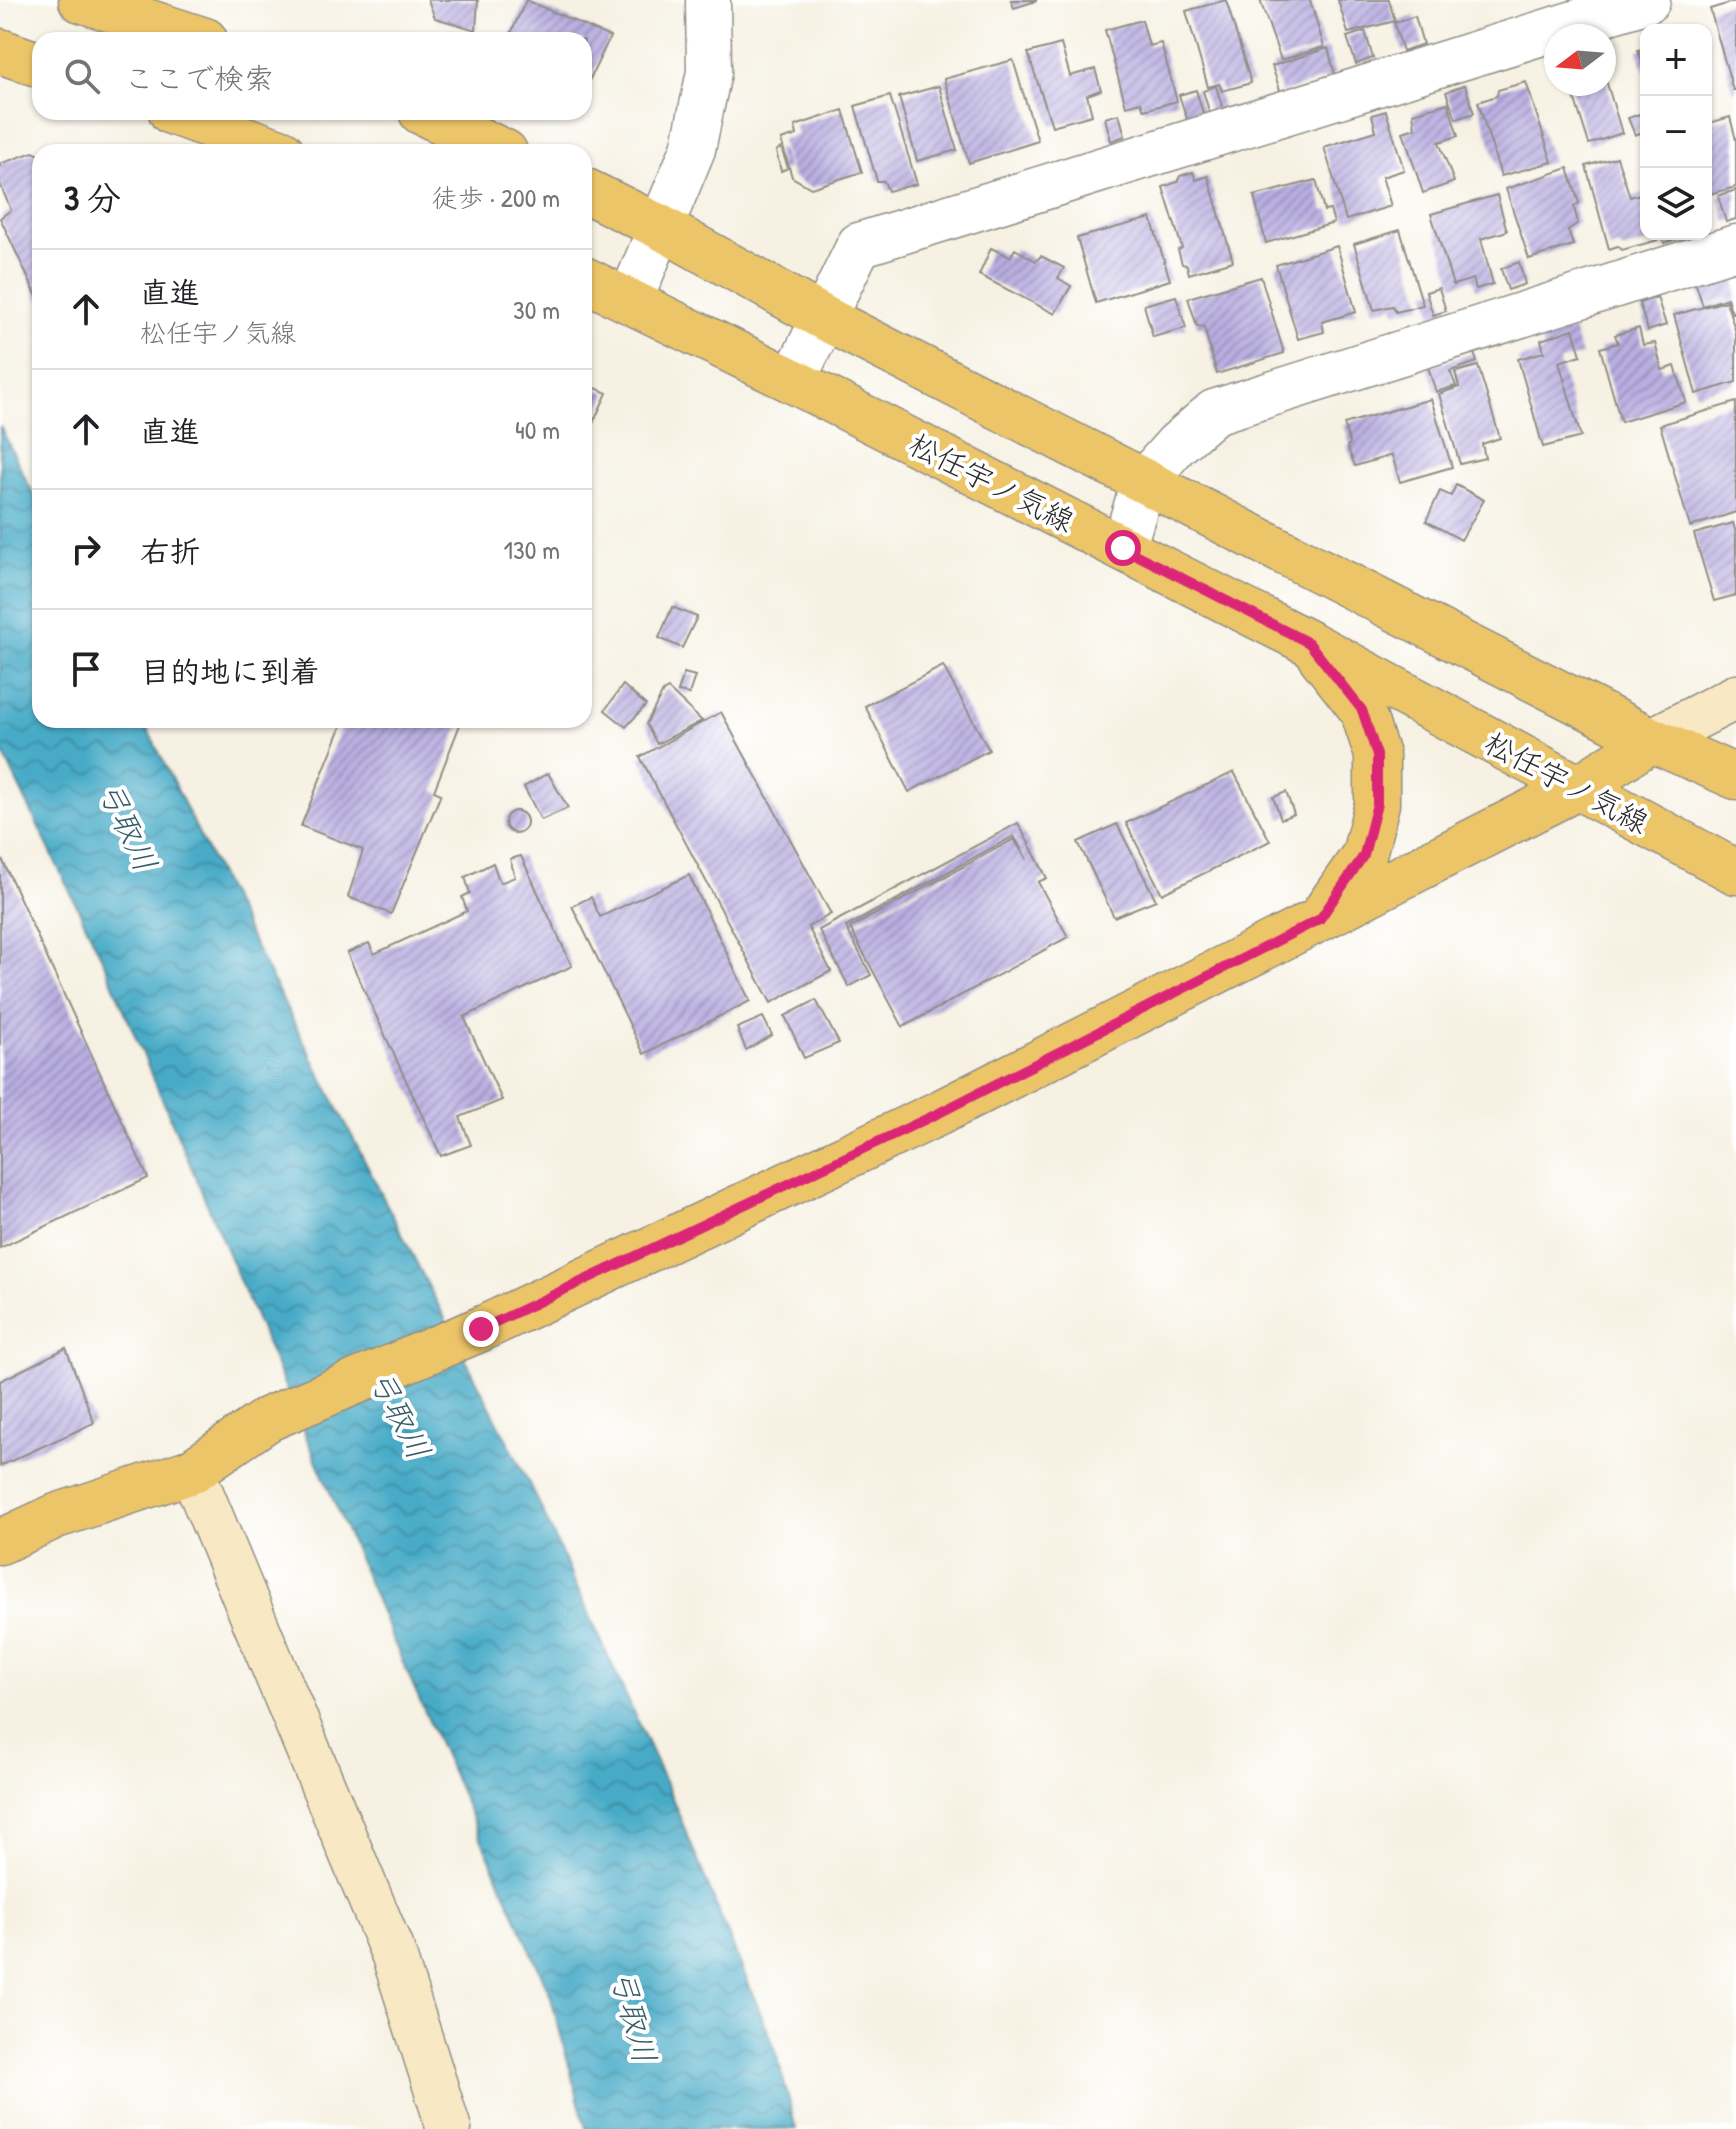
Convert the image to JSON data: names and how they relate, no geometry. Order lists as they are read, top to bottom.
{
  "streets": {
    "main road": ["松任宇ノ気線"]
  },
  "water": ["弓取川"],
  "north": "left",
  "page": {
    "map_buttons": ["+", "−"],
    "search": "ここで検索",
    "heading": ["3 分", "徒歩 · 200 m"],
    "list": [
      ["直進", "松任宇ノ気線", "30 m"],
      ["直進", "40 m"],
      ["右折", "130 m"],
      "目的地に到着"
    ]
  }
}
